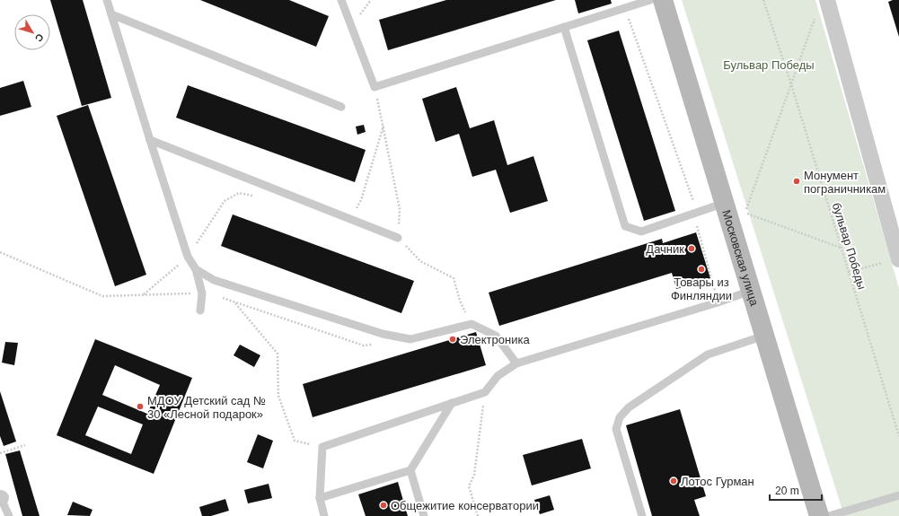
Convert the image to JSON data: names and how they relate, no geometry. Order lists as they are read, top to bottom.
{
  "streets": {
    "street": ["Московская улица"],
    "path": ["бульвар Победы"]
  },
  "parks": ["Бульвар Победы"],
  "places": [
    "Монумент пограничникам",
    "Дачник",
    "Товары из Финляндии",
    "Электроника",
    "МДОУ Детский сад № 30 «Лесной подарок»",
    "Лотос Гурман",
    "Общежитие консерватории"
  ],
  "scale_bar": "20 m",
  "north": "bottom right"
}
